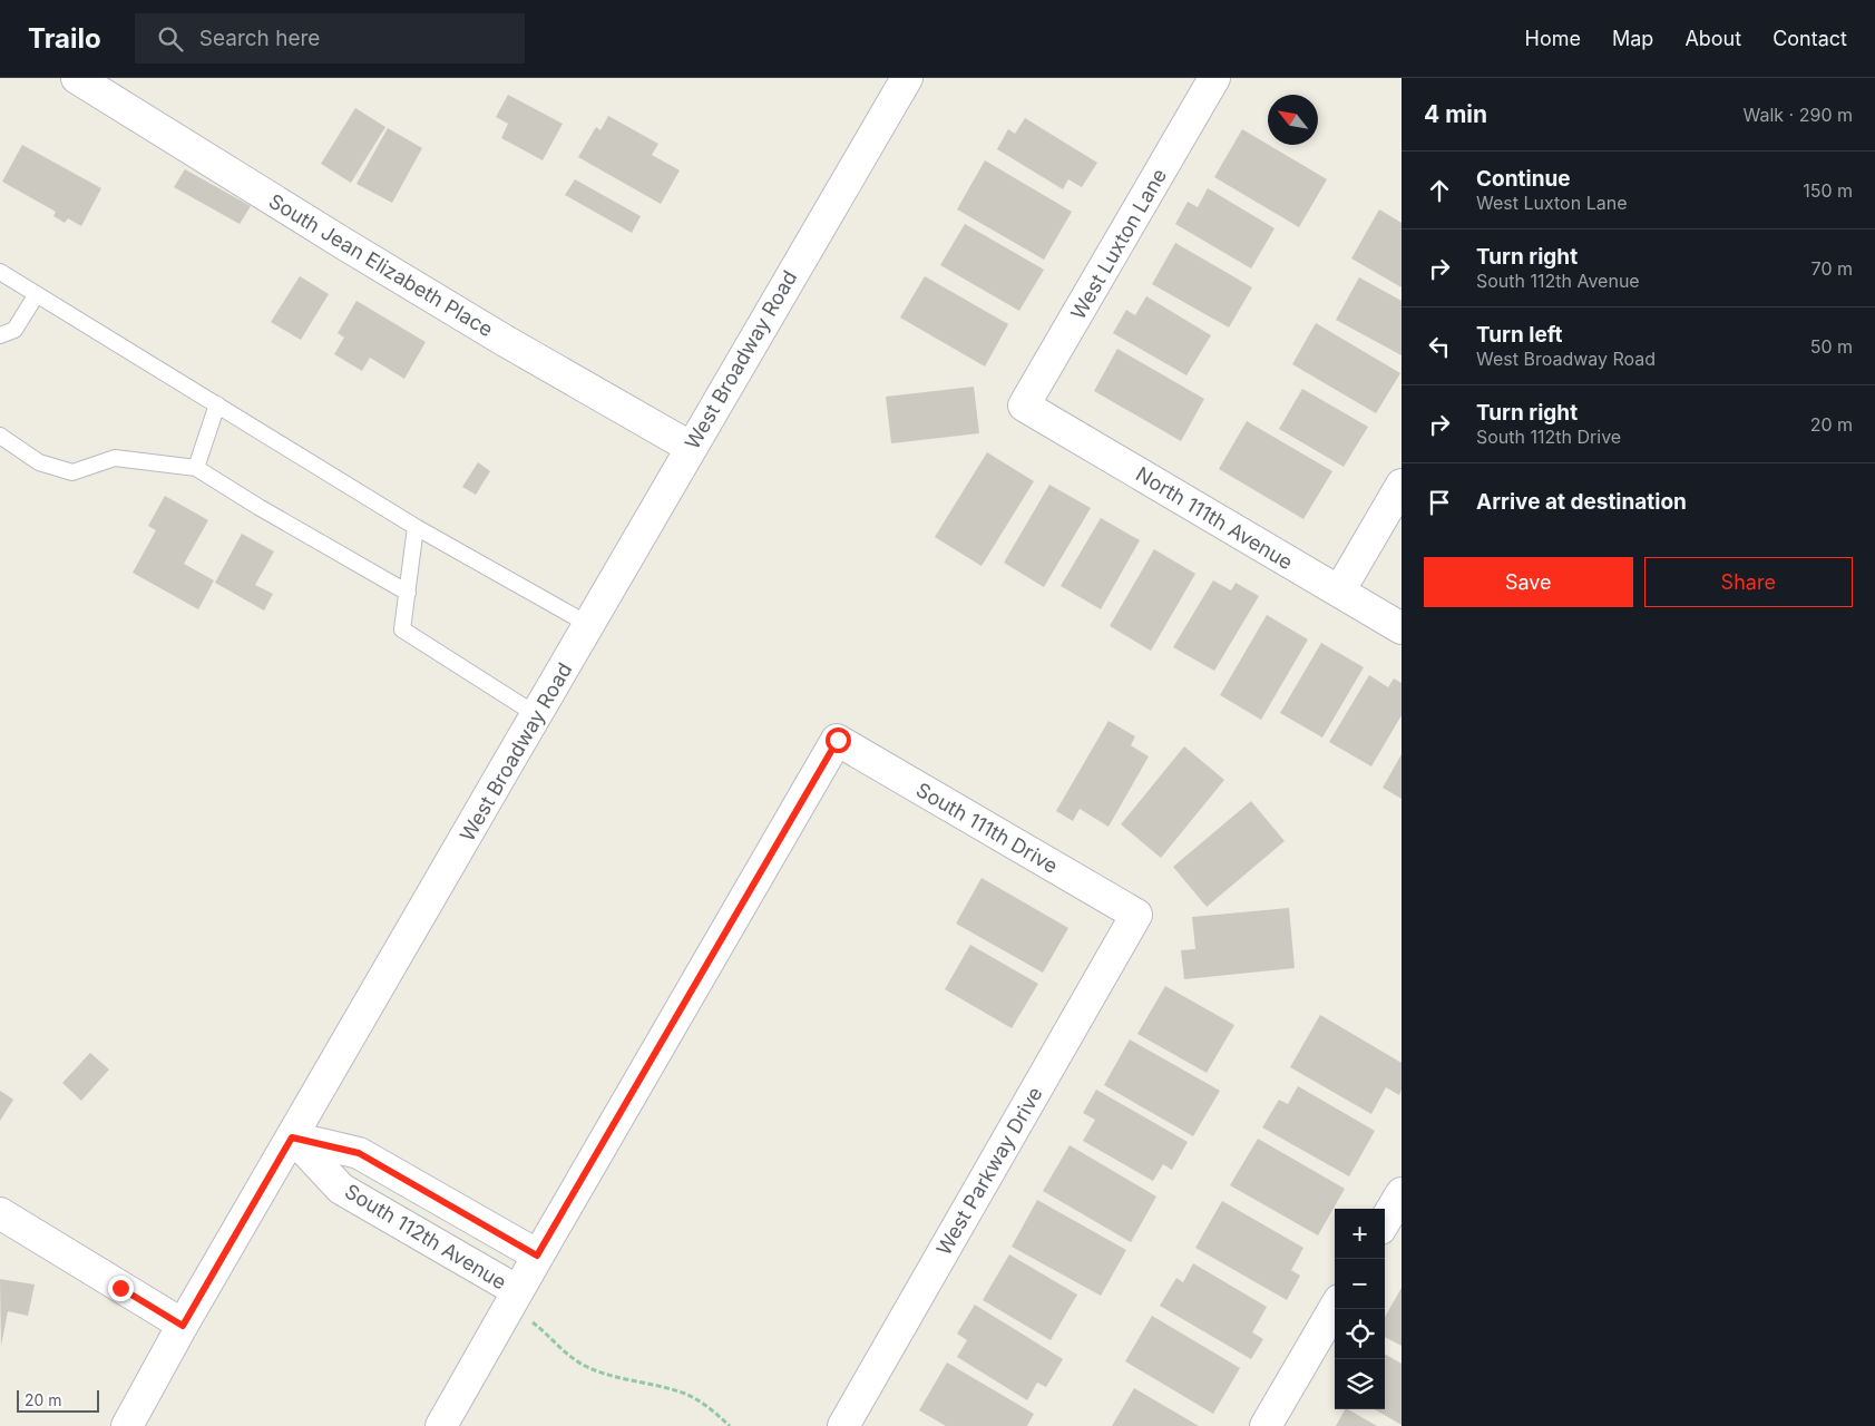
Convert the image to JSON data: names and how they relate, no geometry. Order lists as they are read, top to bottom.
{
  "streets": {
    "street": [
      "West Luxton Lane",
      "South Jean Elizabeth Place",
      "West Broadway Road",
      "North 111th Avenue",
      "South 111th Drive",
      "West Parkway Drive",
      "South 112th Avenue"
    ]
  },
  "crossings": [
    ["West Luxton Lane", "North 111th Avenue"],
    ["South Jean Elizabeth Place", "West Broadway Road"],
    ["West Broadway Road", "South 112th Avenue"],
    ["South 111th Drive", "West Parkway Drive"],
    ["South 111th Drive", "South 112th Avenue"]
  ],
  "scale_bar": "20 m",
  "north": "top left",
  "page": {
    "header": "Trailo",
    "search": "Search here",
    "nav": [
      "Home",
      "Map",
      "About",
      "Contact"
    ],
    "heading": ["4 min", "Walk · 290 m"],
    "list": [
      ["Continue", "West Luxton Lane", "150 m"],
      ["Turn right", "South 112th Avenue", "70 m"],
      ["Turn left", "West Broadway Road", "50 m"],
      ["Turn right", "South 112th Drive", "20 m"],
      "Arrive at destination"
    ],
    "buttons": ["Save", "Share"],
    "map_buttons": ["+", "−"],
    "scale": "20 m"
  }
}
